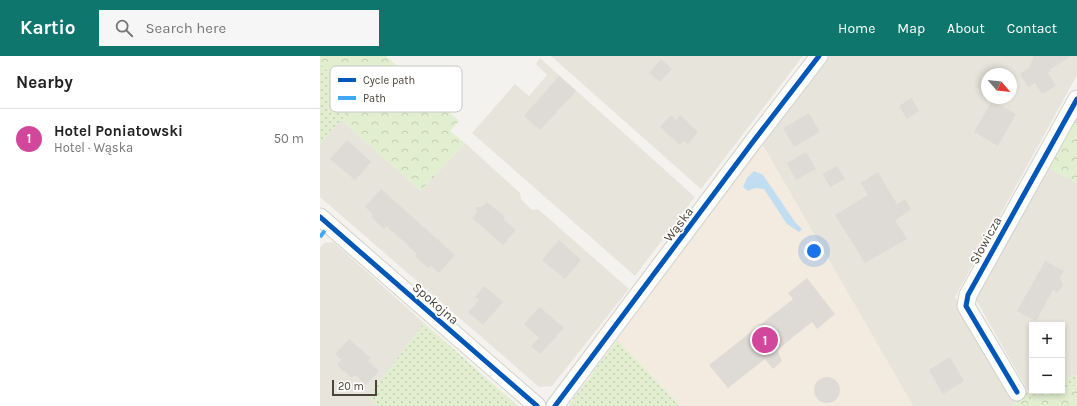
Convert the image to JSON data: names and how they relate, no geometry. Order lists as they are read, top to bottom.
{
  "streets": {
    "street": ["Wąska", "Słowicza", "Spokojna"]
  },
  "legend": ["Cycle path", "Path"],
  "scale_bar": "20 m",
  "north": "bottom right",
  "page": {
    "header": "Kartio",
    "search": "Search here",
    "nav": [
      "Home",
      "Map",
      "About",
      "Contact"
    ],
    "heading": "Nearby",
    "list": [
      {
        "mark": "1",
        "name": "Hotel Poniatowski",
        "note": "Hotel · Wąska",
        "value": "50 m"
      }
    ],
    "map_buttons": ["+", "−"],
    "pins": "1",
    "scale": "20 m"
  }
}
